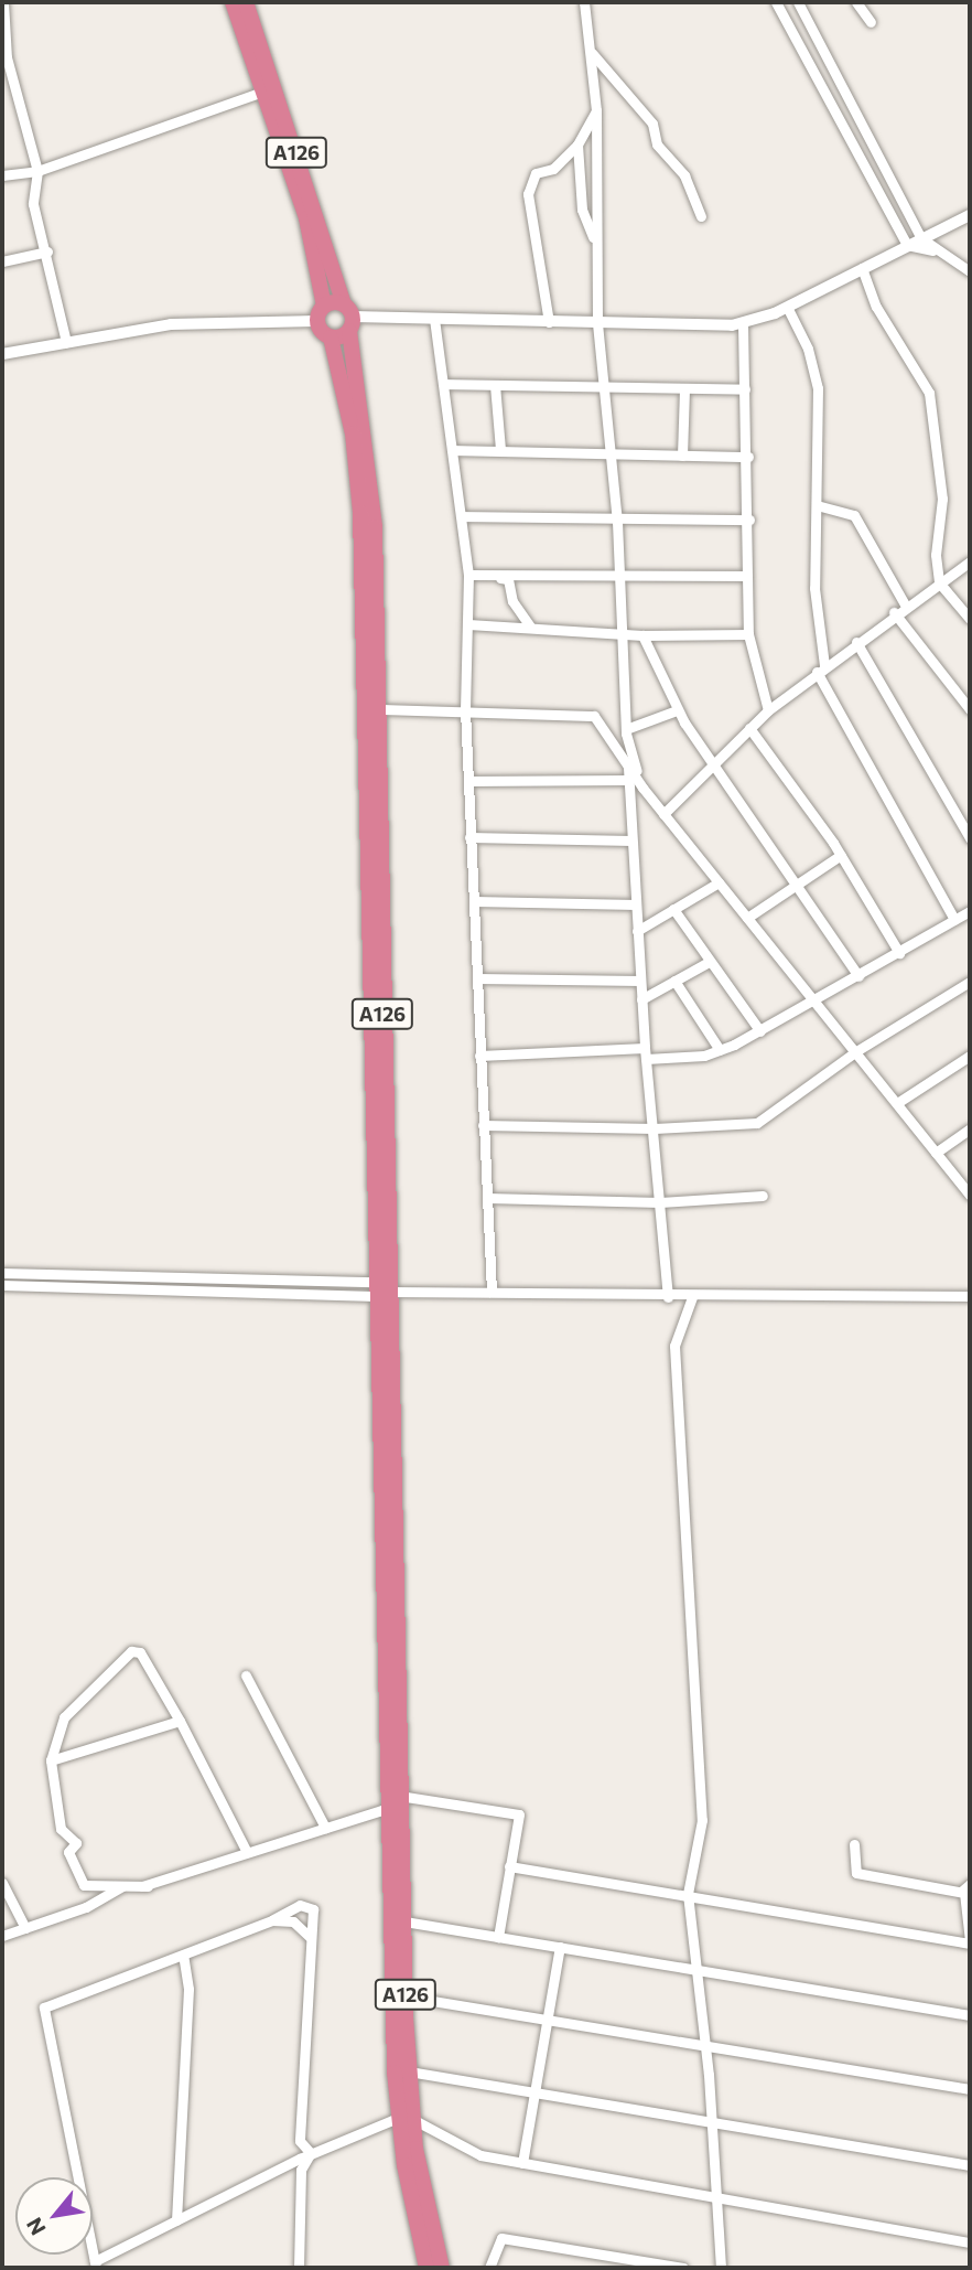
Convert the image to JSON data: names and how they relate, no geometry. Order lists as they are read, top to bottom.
{
  "streets": {
    "highway": ["A126"]
  },
  "north": "bottom left"
}
